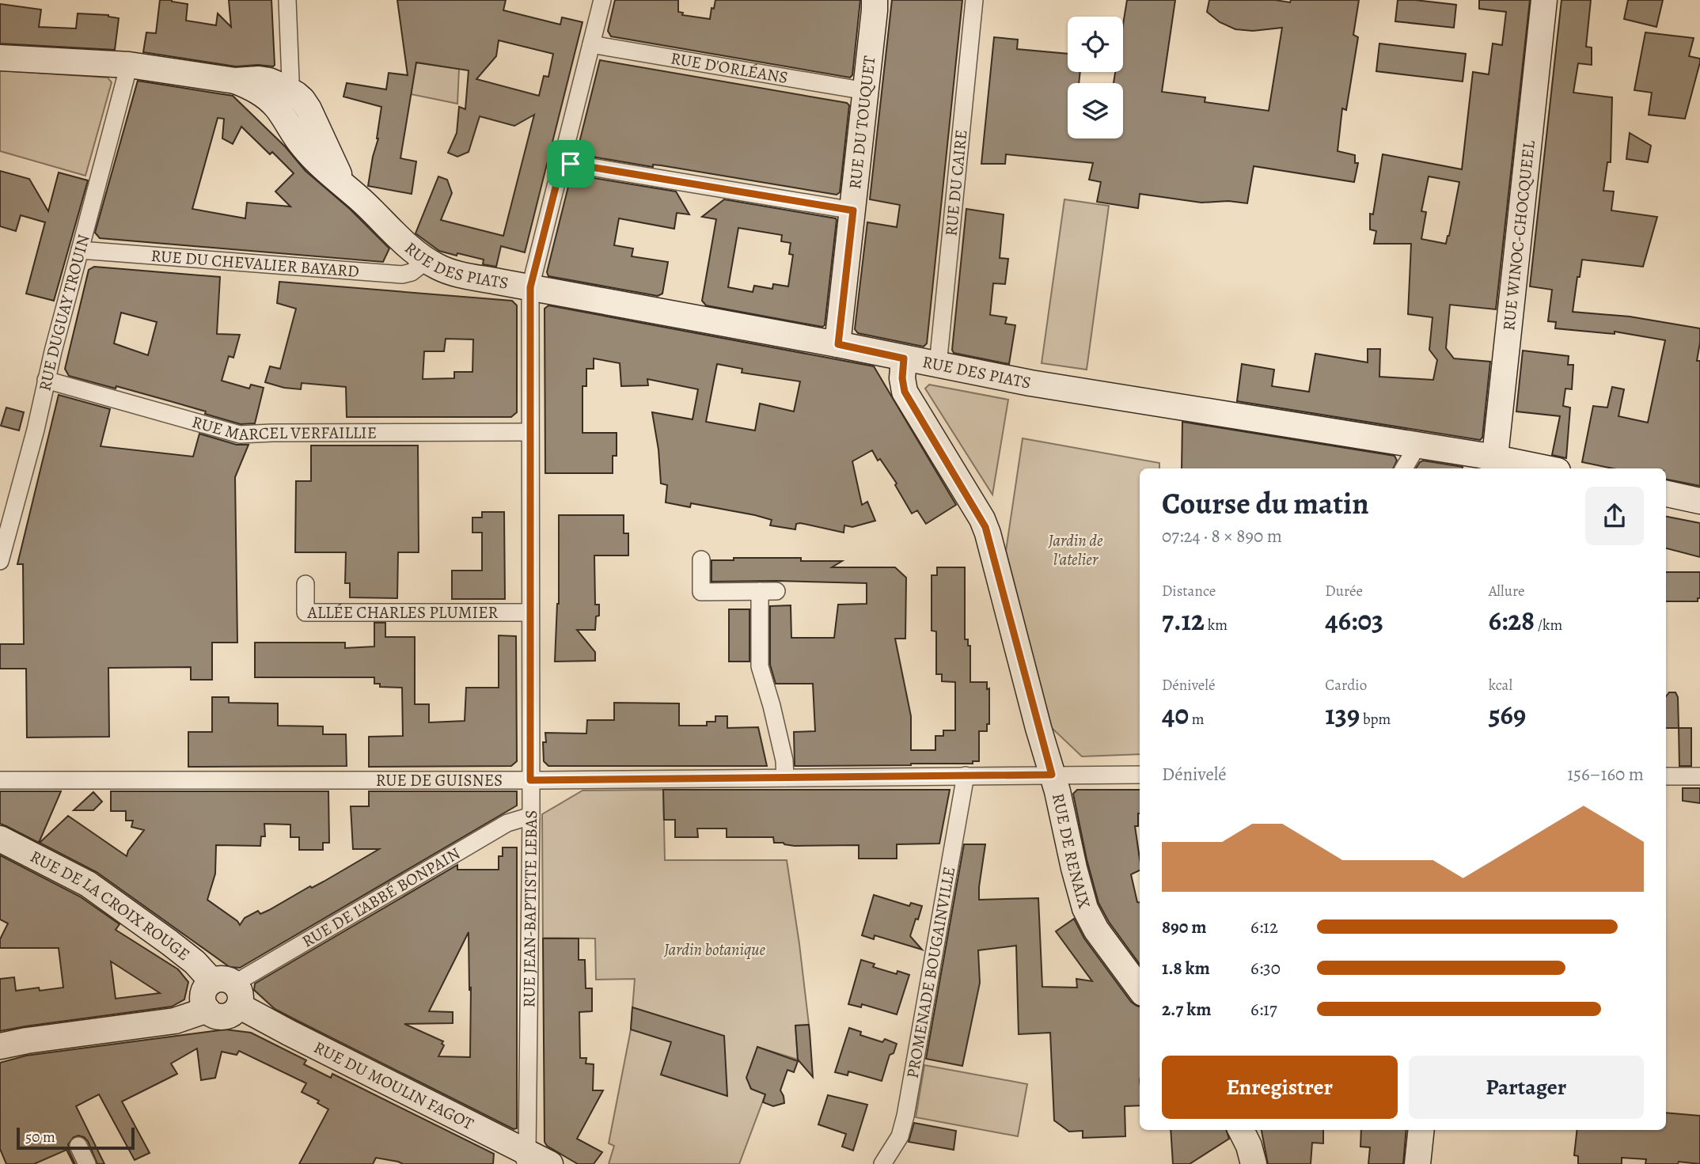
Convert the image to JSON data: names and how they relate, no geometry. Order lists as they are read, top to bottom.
{
  "streets": {
    "street": [
      "RUE D'ORLÉANS",
      "RUE DU TOUQUET",
      "RUE DU CAIRE",
      "RUE WINOC-CHOCQUEEL",
      "RUE DES PIATS",
      "RUE DU CHEVALIER BAYARD",
      "RUE DUGUAY TROUIN",
      "RUE MARCEL VERFAILLIE",
      "ALLÉE CHARLES PLUMIER",
      "RUE DE GUISNES",
      "RUE DE RENAIX",
      "RUE DE L'ABBÉ BONPAIN",
      "RUE DE LA CROIX ROUGE",
      "RUE JEAN-BAPTISTE LEBAS",
      "PROMENADE BOUGAINVILLE",
      "RUE DU MOULIN FAGOT"
    ]
  },
  "crossings": [
    ["RUE D'ORLÉANS", "RUE DU TOUQUET"],
    ["RUE D'ORLÉANS", "RUE JEAN-BAPTISTE LEBAS"],
    ["RUE DU TOUQUET", "RUE DES PIATS"],
    ["RUE DU CAIRE", "RUE DES PIATS"],
    ["RUE WINOC-CHOCQUEEL", "RUE DES PIATS"],
    ["RUE DES PIATS", "RUE DU CHEVALIER BAYARD"],
    ["RUE DES PIATS", "RUE DUGUAY TROUIN"],
    ["RUE DES PIATS", "RUE DE RENAIX"],
    ["RUE DES PIATS", "RUE JEAN-BAPTISTE LEBAS"],
    ["RUE DU CHEVALIER BAYARD", "RUE DUGUAY TROUIN"],
    ["RUE DUGUAY TROUIN", "RUE MARCEL VERFAILLIE"],
    ["RUE MARCEL VERFAILLIE", "RUE JEAN-BAPTISTE LEBAS"],
    ["ALLÉE CHARLES PLUMIER", "RUE JEAN-BAPTISTE LEBAS"],
    ["RUE DE GUISNES", "RUE DE RENAIX"],
    ["RUE DE GUISNES", "RUE JEAN-BAPTISTE LEBAS"],
    ["RUE DE GUISNES", "PROMENADE BOUGAINVILLE"],
    ["RUE DE L'ABBÉ BONPAIN", "RUE DE LA CROIX ROUGE"],
    ["RUE DE L'ABBÉ BONPAIN", "RUE JEAN-BAPTISTE LEBAS"],
    ["RUE DE L'ABBÉ BONPAIN", "RUE DU MOULIN FAGOT"],
    ["RUE DE LA CROIX ROUGE", "RUE DU MOULIN FAGOT"],
    ["RUE JEAN-BAPTISTE LEBAS", "RUE DU MOULIN FAGOT"]
  ],
  "parks": ["Jardin de l'atelier", "Jardin botanique"],
  "scale_bar": "50 m",
  "page": {
    "heading": ["Course du matin", "07:24 · 8 × 890 m"],
    "stats": [
      ["Distance", "7.12 km"],
      ["Durée", "46:03"],
      ["Allure", "6:28 /km"],
      ["Dénivelé", "40 m"],
      ["Cardio", "139 bpm"],
      ["kcal", "569"]
    ],
    "chart": ["Dénivelé", "156–160 m"],
    "list": [
      {
        "name": "890 m",
        "note": "6:12"
      },
      {
        "name": "1.8 km",
        "note": "6:30"
      },
      {
        "name": "2.7 km",
        "note": "6:17"
      }
    ],
    "buttons": ["Enregistrer", "Partager"],
    "scale": "50 m"
  }
}
